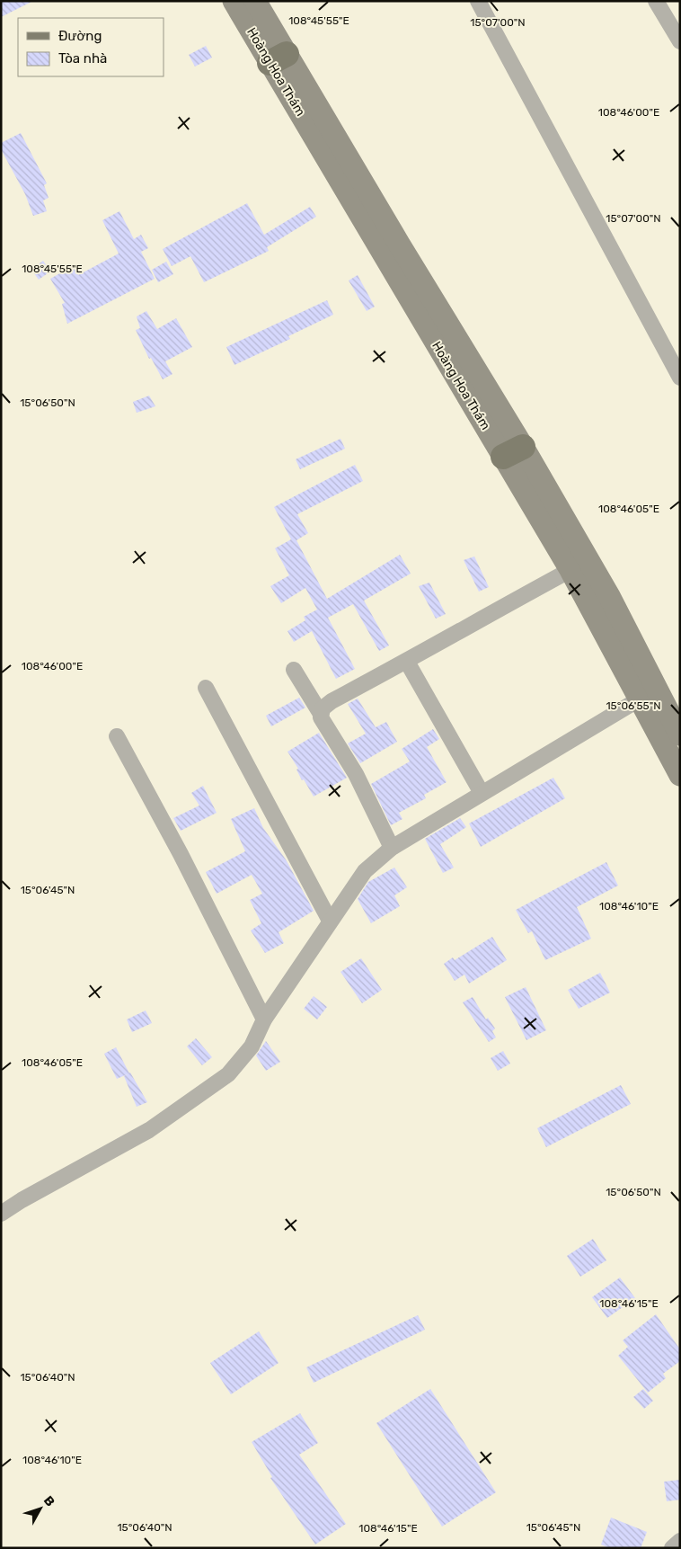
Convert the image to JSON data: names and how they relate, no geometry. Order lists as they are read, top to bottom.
{
  "streets": {
    "main road": ["Hoàng Hoa Thám"]
  },
  "legend": ["Đường", "Tòa nhà"],
  "north": "top right",
  "coordinates": [
    "108°45'55\"E",
    "15°07'00\"N",
    "108°46'00\"E",
    "15°06'50\"N",
    "108°46'05\"E",
    "15°06'55\"N",
    "15°06'45\"N",
    "108°46'10\"E",
    "108°46'15\"E",
    "15°06'40\"N"
  ]
}
